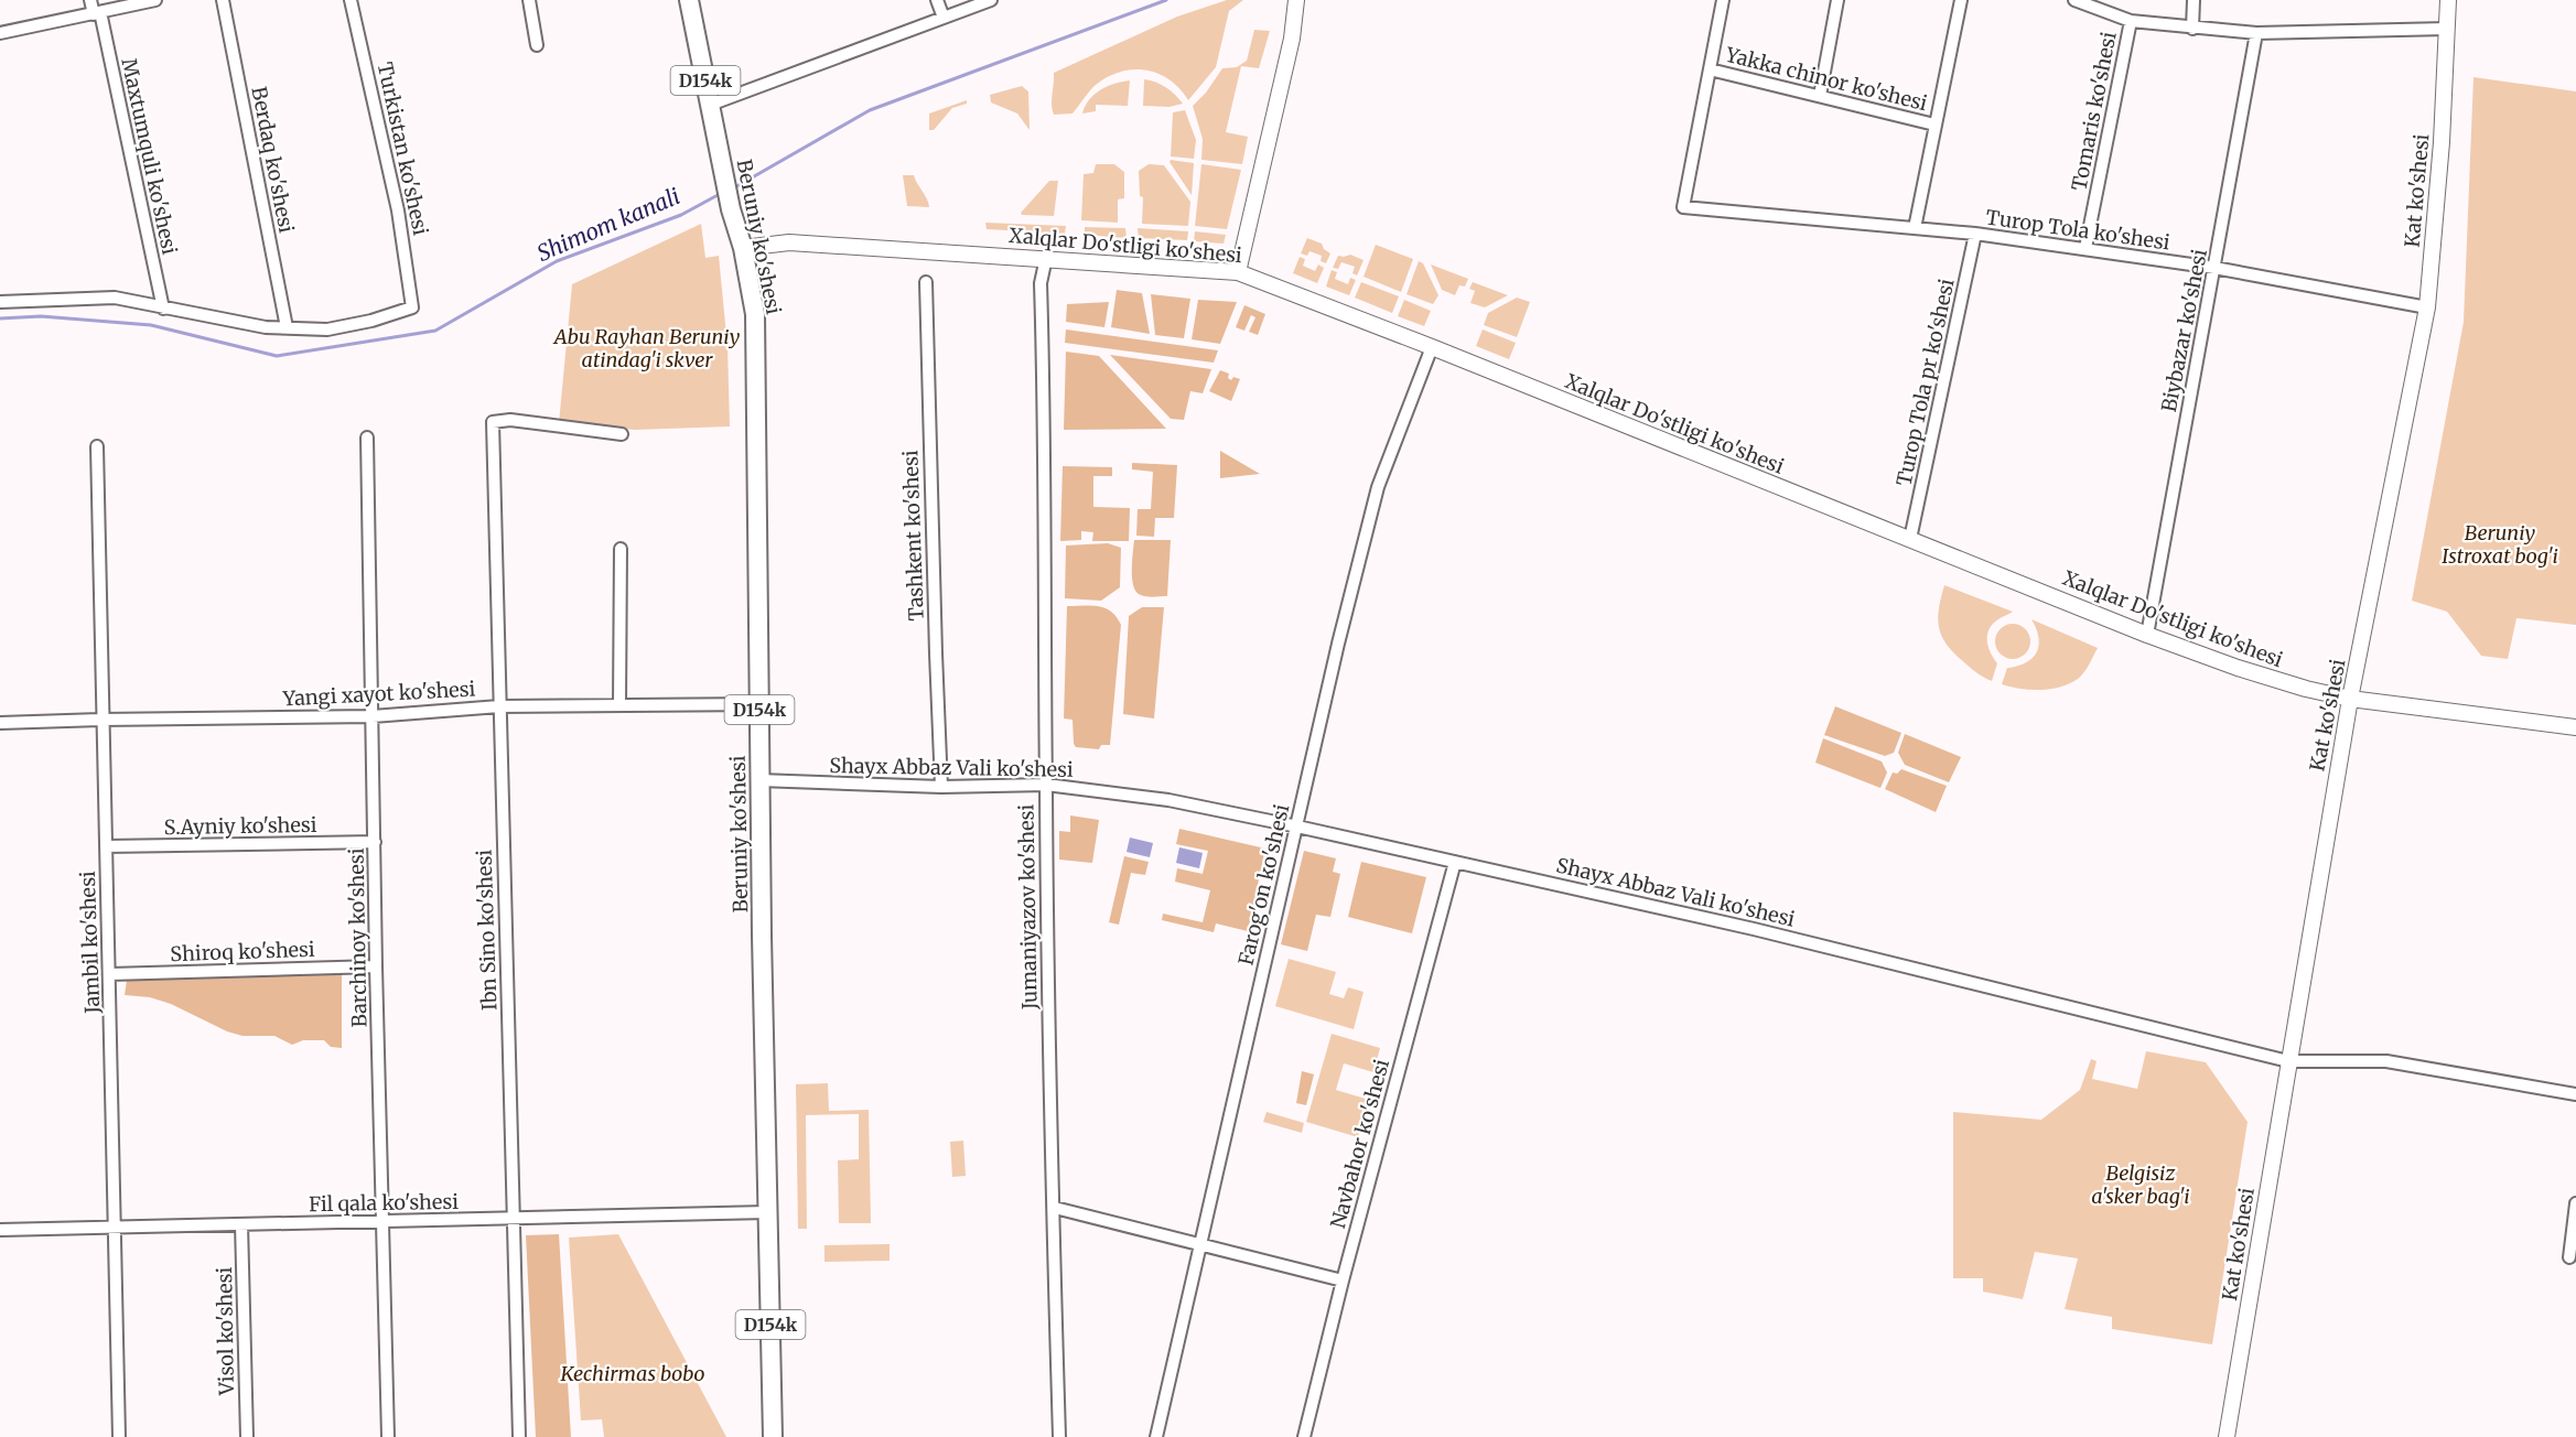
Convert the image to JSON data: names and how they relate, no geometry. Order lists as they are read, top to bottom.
{
  "streets": {
    "main road": ["D154k", "Beruniy ko'shesi"],
    "street": [
      "Yakka chinor ko'shesi",
      "Tomaris ko'shesi",
      "Turkistan ko'shesi",
      "Maxtumquli ko'shesi",
      "Berdaq ko'shesi",
      "Kat ko'shesi",
      "Turop Tola ko'shesi",
      "Xalqlar Do'stligi ko'shesi",
      "Biybazar ko'shesi",
      "Turop Tola pr ko'shesi",
      "Tashkent ko'shesi",
      "Yangi xayot ko'shesi",
      "Shayx Abbaz Vali ko'shesi",
      "S.Ayniy ko'shesi",
      "Farog'on ko'shesi",
      "Jumaniyazov ko'shesi",
      "Ibn Sino ko'shesi",
      "Barchinoy ko'shesi",
      "Jambil ko'shesi",
      "Shiroq ko'shesi",
      "Navbahor ko'shesi",
      "Fil qala ko'shesi",
      "Visol ko'shesi"
    ]
  },
  "crossings": [
    ["Yakka chinor ko'shesi", "Turop Tola ko'shesi"],
    ["Tomaris ko'shesi", "Turop Tola ko'shesi"],
    ["Turkistan ko'shesi", "Berdaq ko'shesi"],
    ["Kat ko'shesi", "Turop Tola ko'shesi"],
    ["Kat ko'shesi", "Xalqlar Do'stligi ko'shesi"],
    ["Kat ko'shesi", "Shayx Abbaz Vali ko'shesi"],
    ["Turop Tola ko'shesi", "Biybazar ko'shesi"],
    ["Turop Tola ko'shesi", "Turop Tola pr ko'shesi"],
    ["Beruniy ko'shesi", "Xalqlar Do'stligi ko'shesi"],
    ["Beruniy ko'shesi", "Yangi xayot ko'shesi"],
    ["Beruniy ko'shesi", "Shayx Abbaz Vali ko'shesi"],
    ["Beruniy ko'shesi", "Fil qala ko'shesi"],
    ["Xalqlar Do'stligi ko'shesi", "Biybazar ko'shesi"],
    ["Xalqlar Do'stligi ko'shesi", "Turop Tola pr ko'shesi"],
    ["Xalqlar Do'stligi ko'shesi", "Farog'on ko'shesi"],
    ["Xalqlar Do'stligi ko'shesi", "Jumaniyazov ko'shesi"],
    ["Tashkent ko'shesi", "Shayx Abbaz Vali ko'shesi"],
    ["Yangi xayot ko'shesi", "Ibn Sino ko'shesi"],
    ["Yangi xayot ko'shesi", "Barchinoy ko'shesi"],
    ["Yangi xayot ko'shesi", "Jambil ko'shesi"],
    ["Shayx Abbaz Vali ko'shesi", "Farog'on ko'shesi"],
    ["Shayx Abbaz Vali ko'shesi", "Jumaniyazov ko'shesi"],
    ["Shayx Abbaz Vali ko'shesi", "Navbahor ko'shesi"],
    ["S.Ayniy ko'shesi", "Barchinoy ko'shesi"],
    ["S.Ayniy ko'shesi", "Jambil ko'shesi"],
    ["Ibn Sino ko'shesi", "Fil qala ko'shesi"],
    ["Barchinoy ko'shesi", "Shiroq ko'shesi"],
    ["Barchinoy ko'shesi", "Fil qala ko'shesi"],
    ["Jambil ko'shesi", "Shiroq ko'shesi"],
    ["Jambil ko'shesi", "Fil qala ko'shesi"],
    ["Fil qala ko'shesi", "Visol ko'shesi"]
  ],
  "water": ["Shimom kanali"],
  "parks": [
    "Abu Rayhan Beruniy atindag'i skver",
    "Beruniy Istroxat bog'i",
    "Belgisiz a'sker bag'i",
    "Kechirmas bobo"
  ]
}
